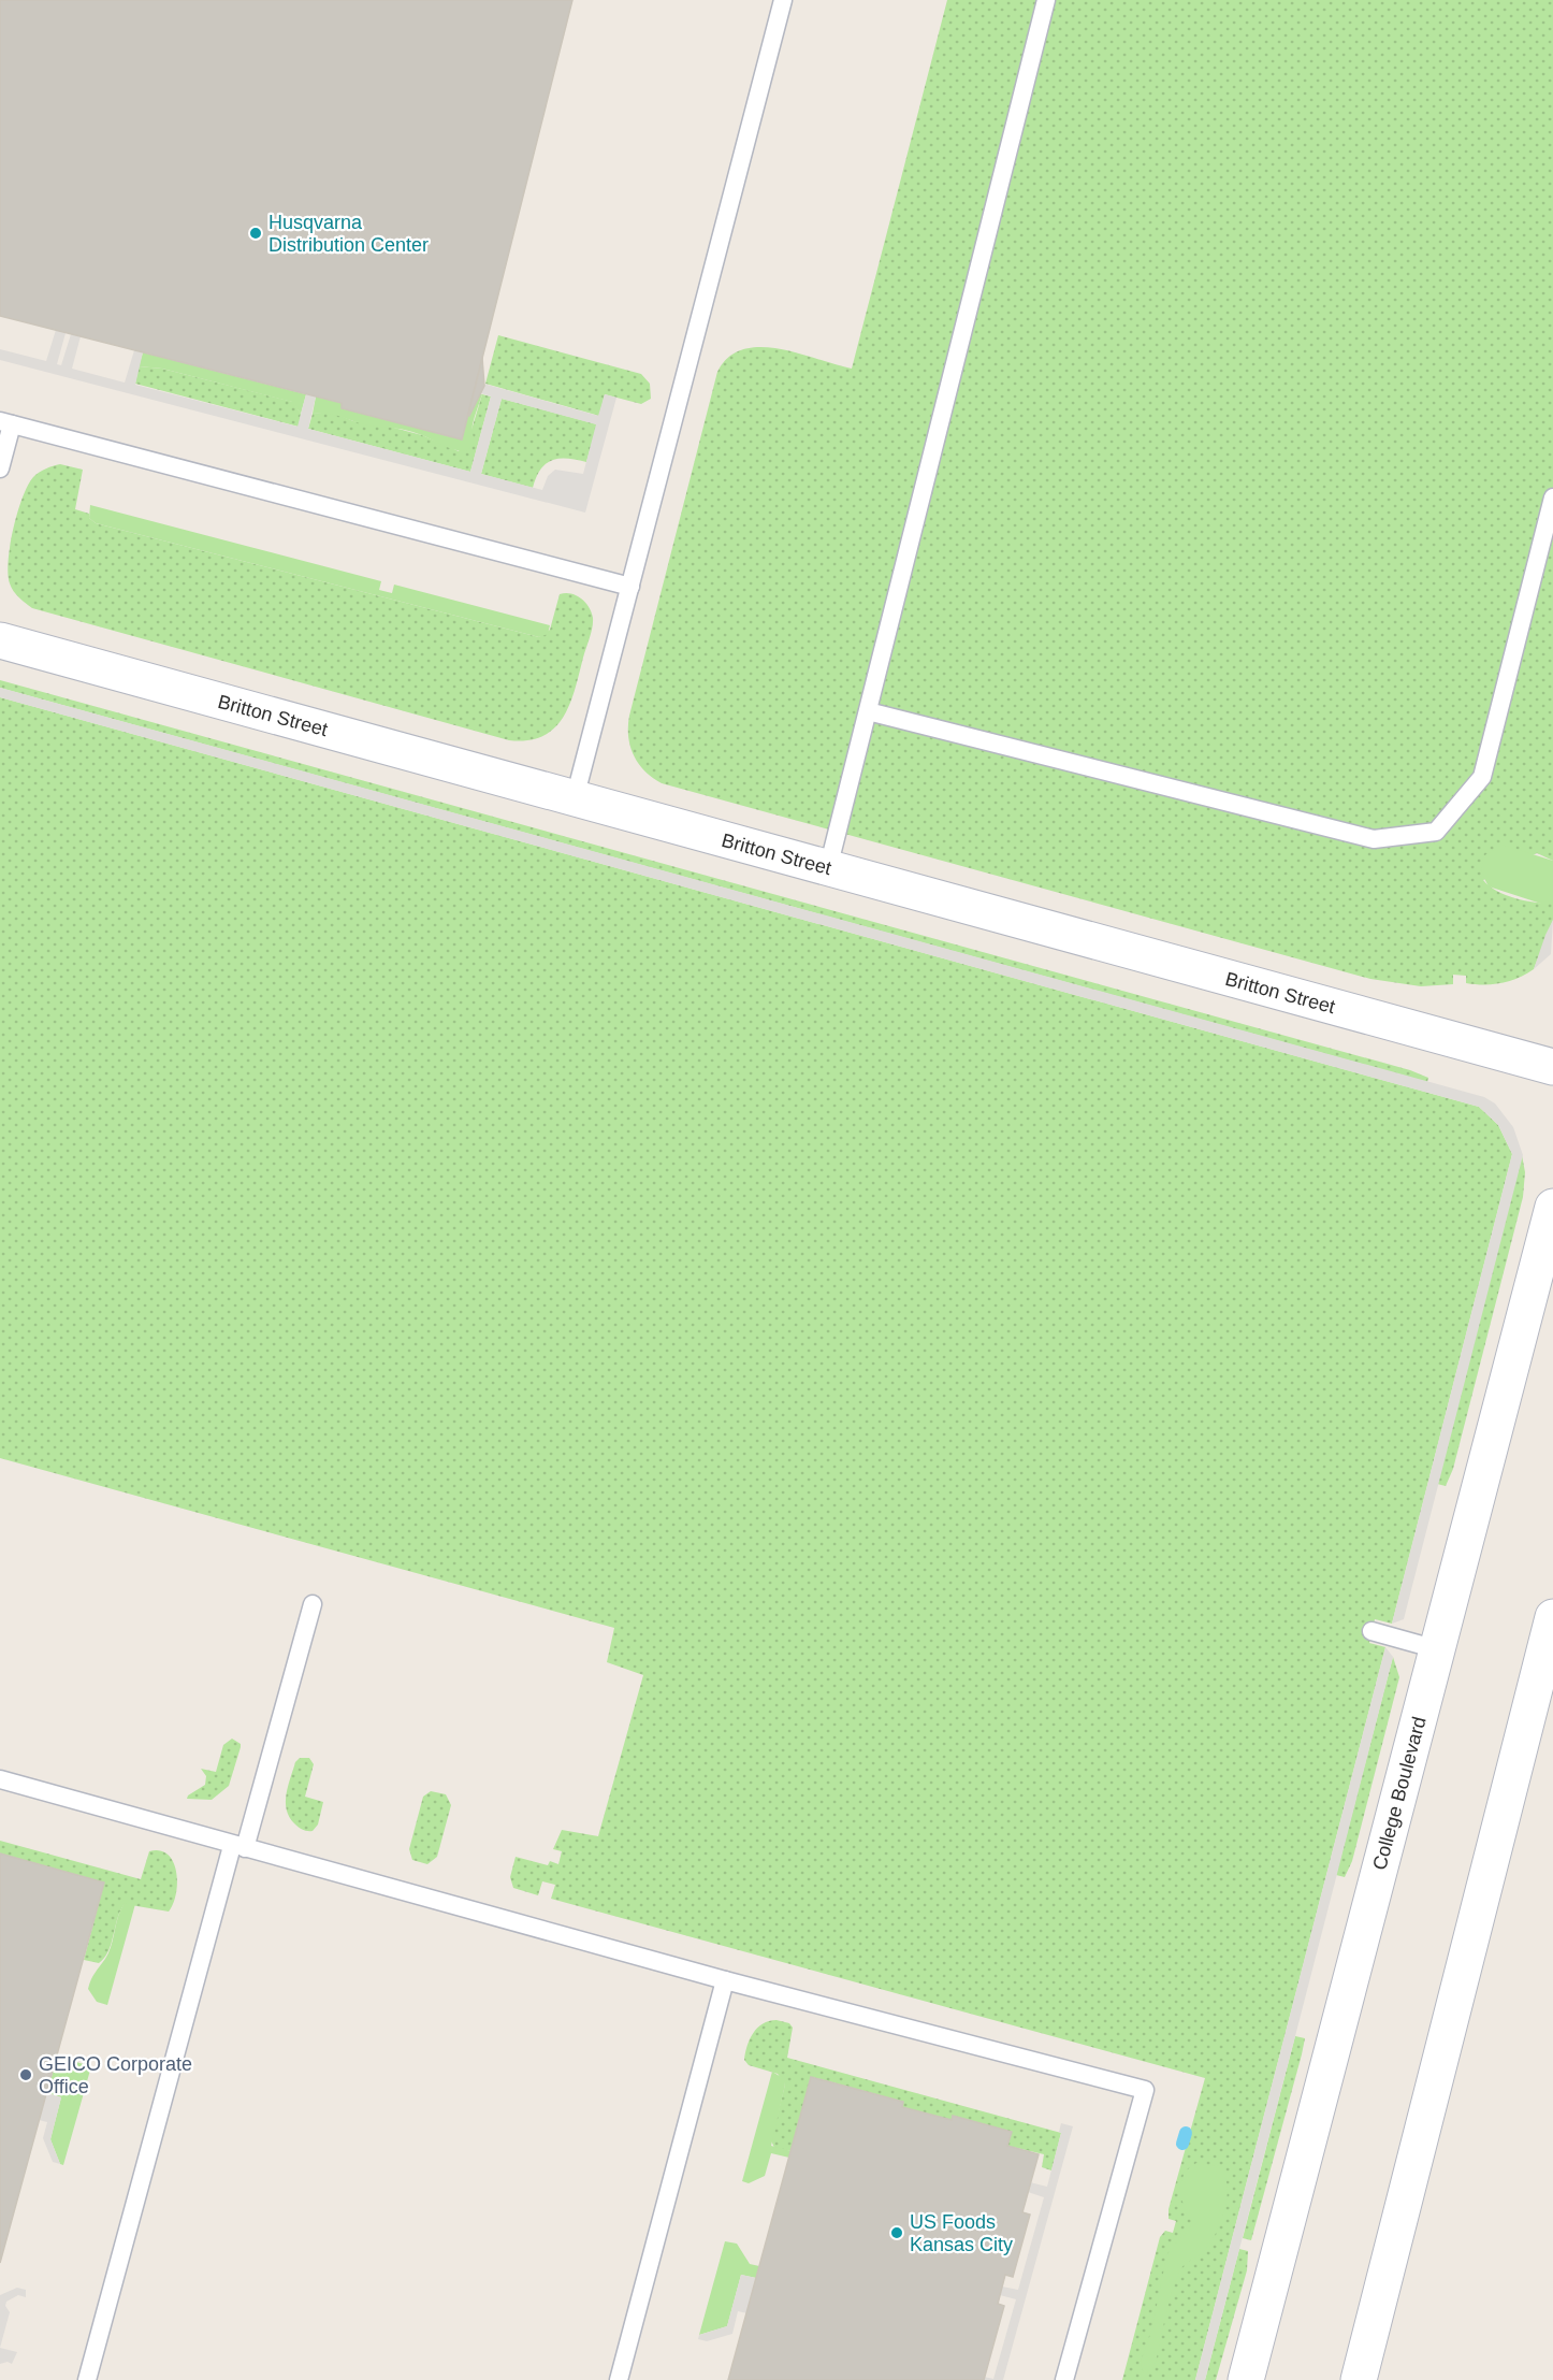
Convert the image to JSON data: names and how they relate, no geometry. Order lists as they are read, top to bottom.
{
  "streets": {
    "main road": ["Britton Street", "College Boulevard"]
  },
  "places": ["Husqvarna Distribution Center", "GEICO Corporate Office", "US Foods Kansas City"]
}
